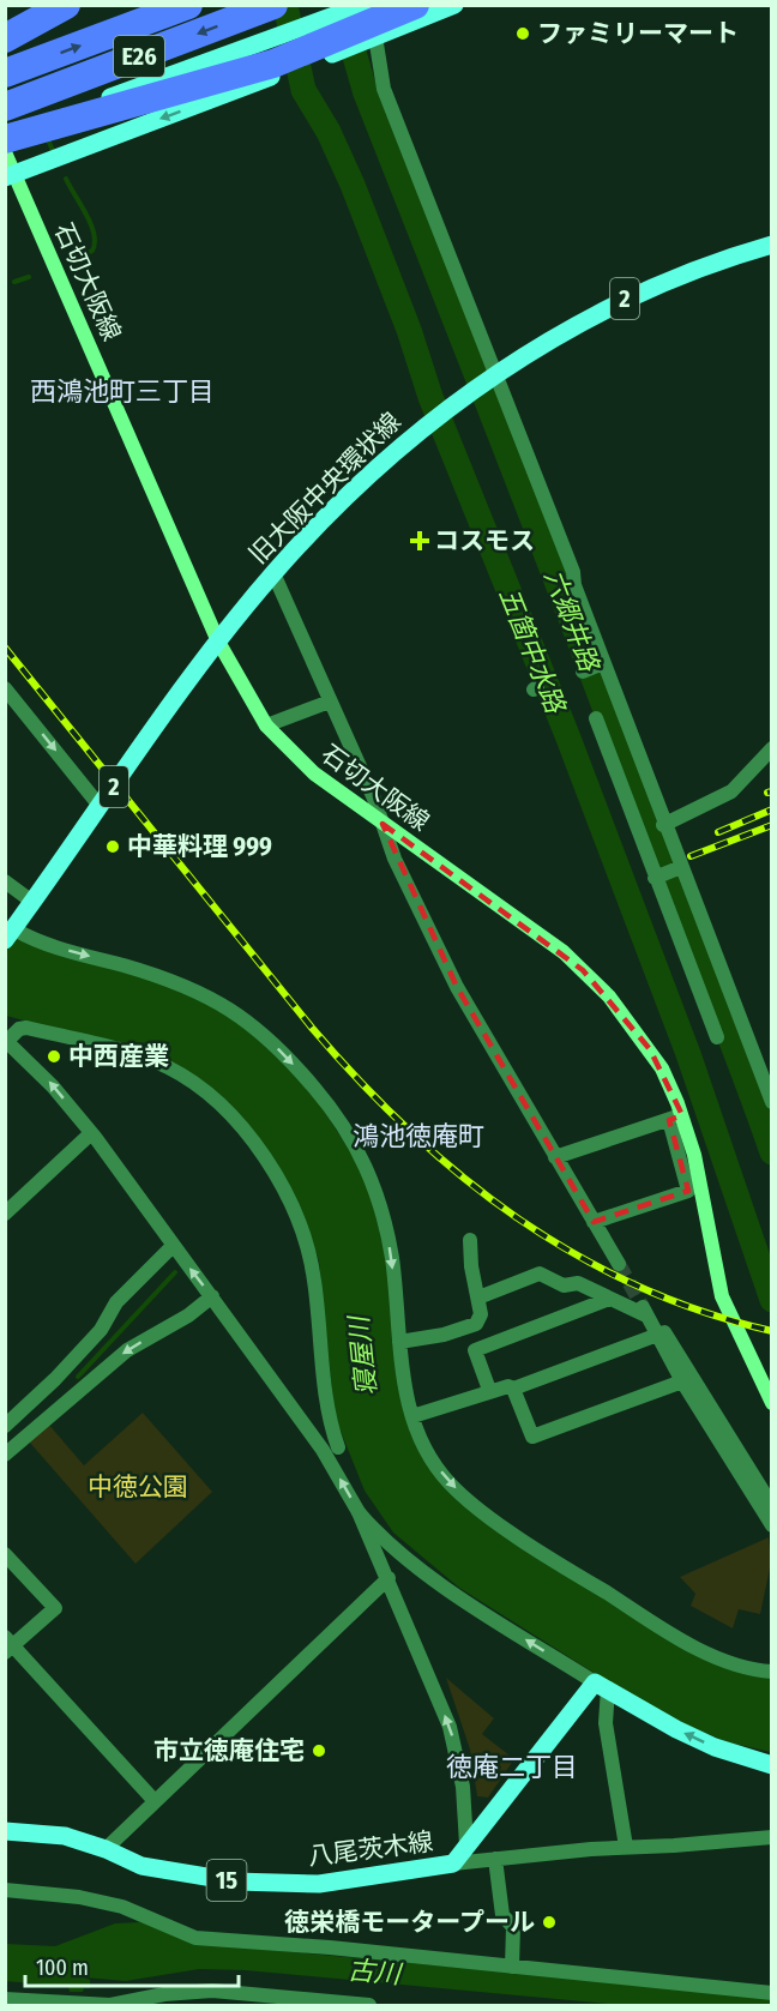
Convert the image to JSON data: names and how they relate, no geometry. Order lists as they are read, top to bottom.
{
  "streets": {
    "highway": ["E26"],
    "main road": [
      "石切大阪線",
      "2",
      "旧大阪中央環状線",
      "八尾茨木線",
      "15"
    ]
  },
  "crossings": [
    ["石切大阪線", "旧大阪中央環状線"]
  ],
  "districts": ["西鴻池町三丁目", "鴻池徳庵町", "徳庵二丁目"],
  "water": [
    "六郷井路",
    "五箇中水路",
    "寝屋川",
    "古川"
  ],
  "parks": ["中徳公園"],
  "places": {
    "other": [
      "ファミリーマート",
      "中華料理 999",
      "中西産業",
      "市立徳庵住宅",
      "徳栄橋モータープール"
    ],
    "health": ["コスモス"]
  },
  "scale_bar": "100 m"
}
